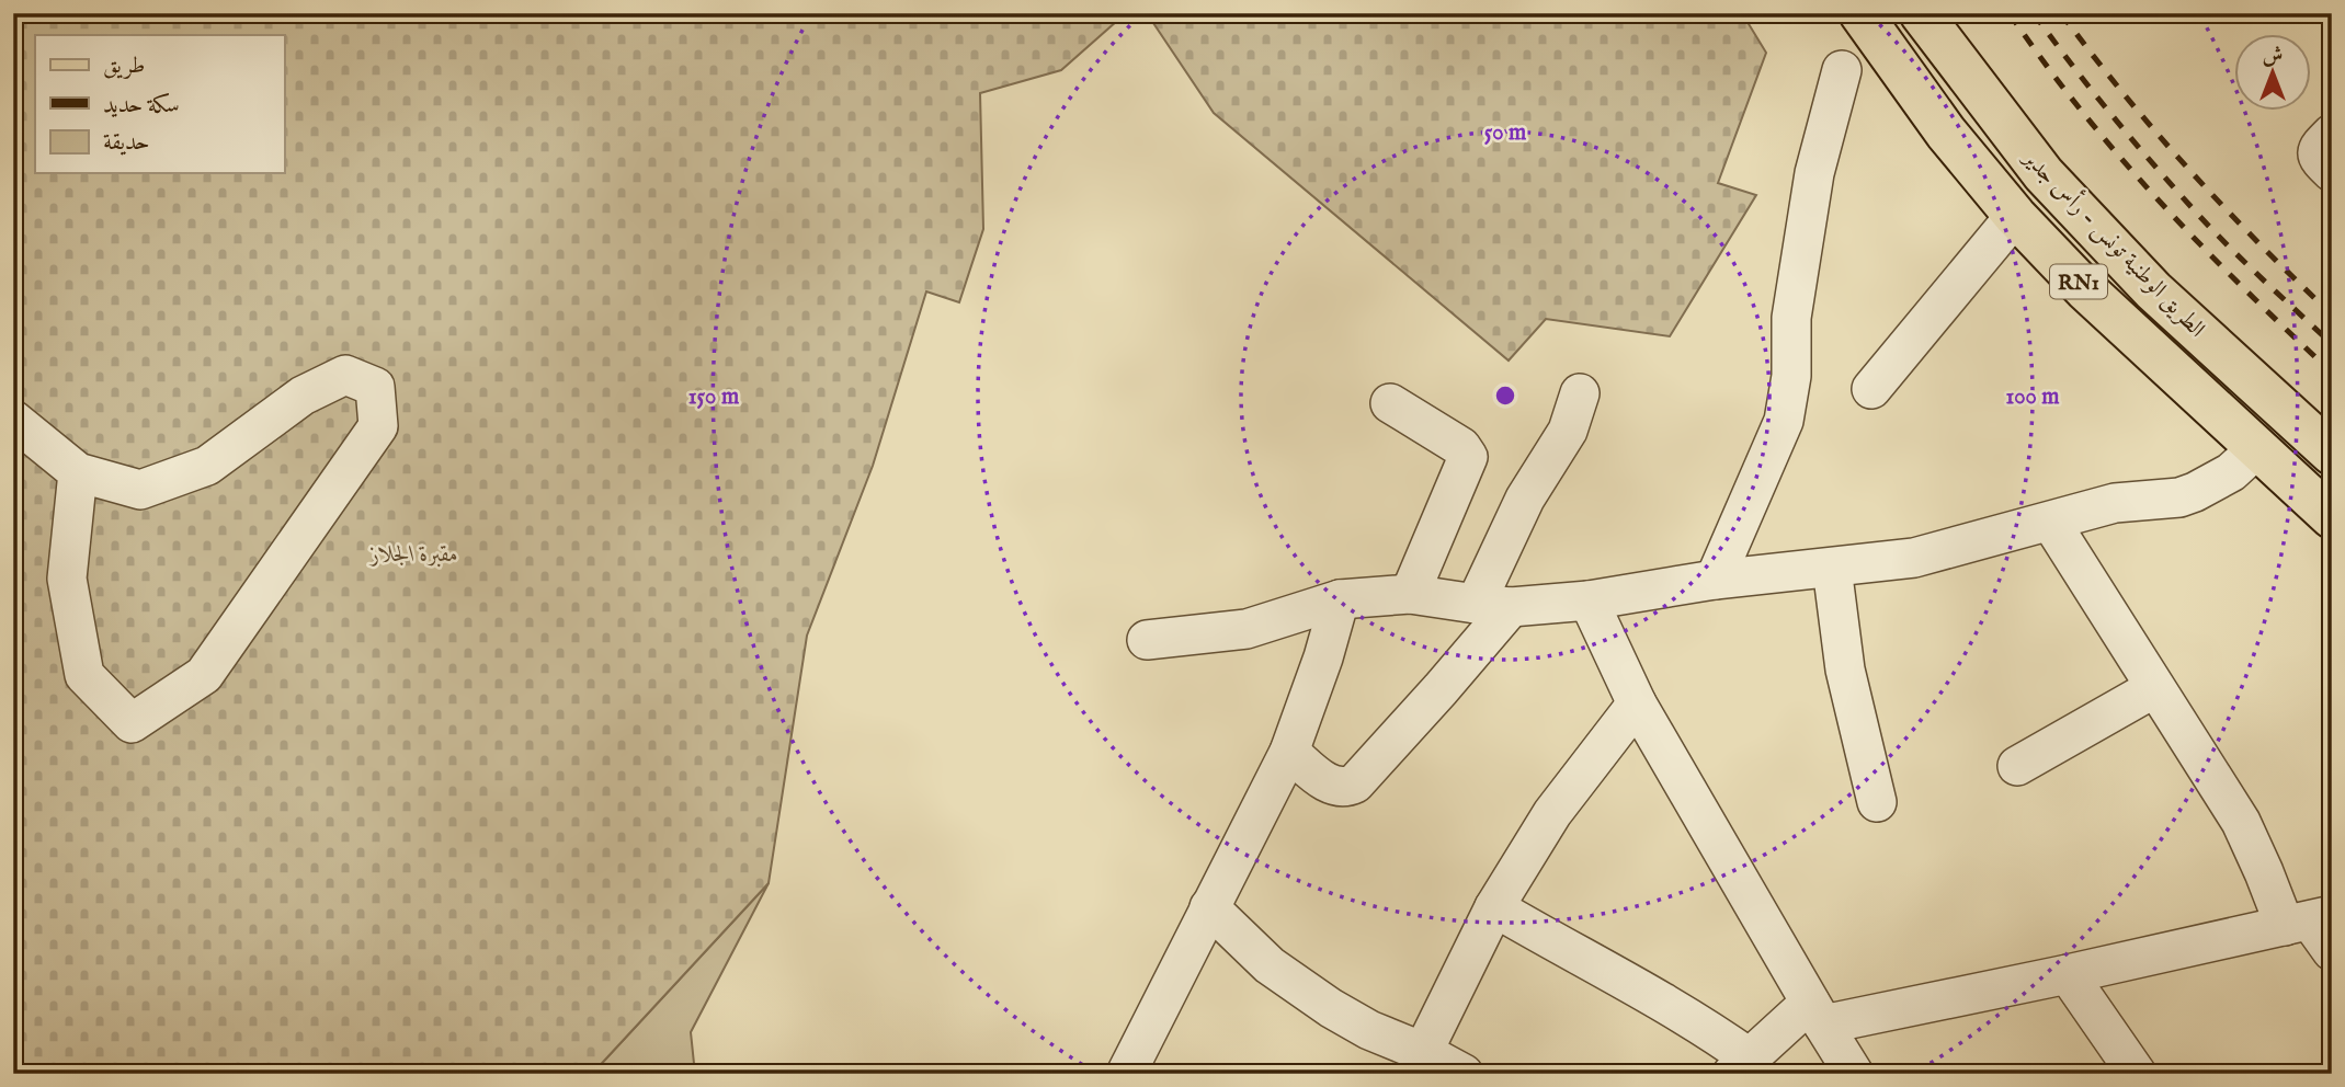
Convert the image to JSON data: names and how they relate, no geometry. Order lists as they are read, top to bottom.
{
  "streets": {
    "main road": ["الطريق الوطنية تونس - رأس جدير", "RN1"]
  },
  "parks": ["مقبرة الجلاز"],
  "legend": ["طريق", "سكة حديد", "حديقة"],
  "north": "top",
  "rings": ["50 m", "100 m", "150 m"]
}
